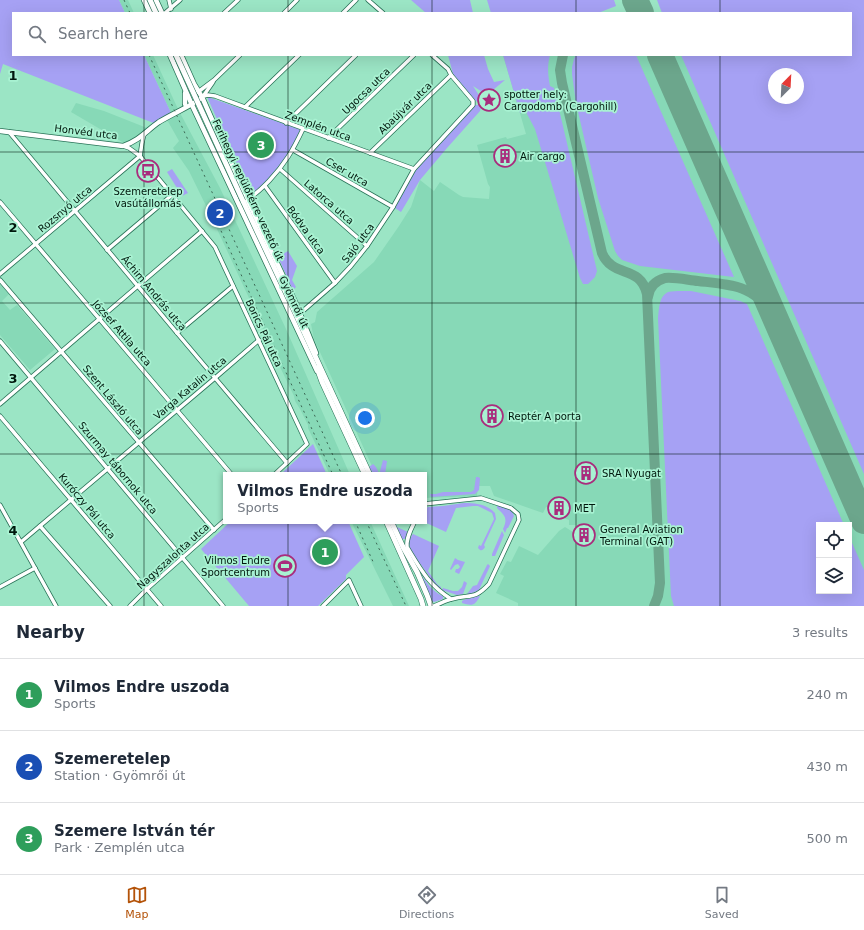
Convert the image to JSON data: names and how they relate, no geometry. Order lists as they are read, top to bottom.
{
  "streets": {
    "main road": ["Ferihegyi repülőtérre vezető út"],
    "street": [
      "Ugocsa utca",
      "Abaújvár utca",
      "Zemplén utca",
      "Honvéd utca",
      "Cser utca",
      "Latorca utca",
      "Rozsnyó utca",
      "Bódva utca",
      "Sajó utca",
      "Áchim András utca",
      "Gyömrői út",
      "József Attila utca",
      "Borics Pál utca",
      "Varga Katalin utca",
      "Szent László utca",
      "Szurmay tábornok utca",
      "Kuróczy Pál utca",
      "Nagyszalonta utca"
    ]
  },
  "crossings": [
    ["Ugocsa utca", "Zemplén utca"],
    ["Abaújvár utca", "Zemplén utca"],
    ["Abaújvár utca", "Sajó utca"],
    ["Zemplén utca", "Honvéd utca"],
    ["Zemplén utca", "Sajó utca"],
    ["Zemplén utca", "Gyömrői út"],
    ["Honvéd utca", "Áchim András utca"],
    ["Honvéd utca", "Gyömrői út"],
    ["Cser utca", "Sajó utca"],
    ["Ferihegyi repülőtérre vezető út", "Gyömrői út"],
    ["Latorca utca", "Sajó utca"],
    ["Rozsnyó utca", "Áchim András utca"],
    ["Rozsnyó utca", "József Attila utca"],
    ["Rozsnyó utca", "Borics Pál utca"],
    ["Bódva utca", "Sajó utca"],
    ["Sajó utca", "Gyömrői út"],
    ["Áchim András utca", "Borics Pál utca"],
    ["Áchim András utca", "Varga Katalin utca"],
    ["József Attila utca", "Varga Katalin utca"],
    ["Borics Pál utca", "Varga Katalin utca"],
    ["Varga Katalin utca", "Szent László utca"],
    ["Varga Katalin utca", "Szurmay tábornok utca"],
    ["Varga Katalin utca", "Kuróczy Pál utca"],
    ["Szent László utca", "Nagyszalonta utca"],
    ["Szurmay tábornok utca", "Nagyszalonta utca"],
    ["Kuróczy Pál utca", "Nagyszalonta utca"]
  ],
  "places": {
    "place": ["spotter hely: Cargodomb (Cargohill)"],
    "building": [
      "Air cargo",
      "Reptér A porta",
      "SRA Nyugat",
      "MET",
      "General Aviation Terminal (GAT)"
    ],
    "bus stop": ["Szemeretelep vasútállomás"],
    "sports": ["Vilmos Endre Sportcentrum"]
  },
  "north": "top right",
  "page": {
    "search": "Search here",
    "pins": ["3", "2", "1"],
    "popup": ["Vilmos Endre uszoda", "Sports"],
    "heading": ["Nearby", "3 results"],
    "list": [
      {
        "mark": "1",
        "name": "Vilmos Endre uszoda",
        "note": "Sports",
        "value": "240 m"
      },
      {
        "mark": "2",
        "name": "Szemeretelep",
        "note": "Station · Gyömrői út",
        "value": "430 m"
      },
      {
        "mark": "3",
        "name": "Szemere István tér",
        "note": "Park · Zemplén utca",
        "value": "500 m"
      }
    ],
    "nav": ["Map", "Directions", "Saved"]
  },
  "grid": {
    "rows": [
      "1",
      "2",
      "3",
      "4"
    ]
  }
}
